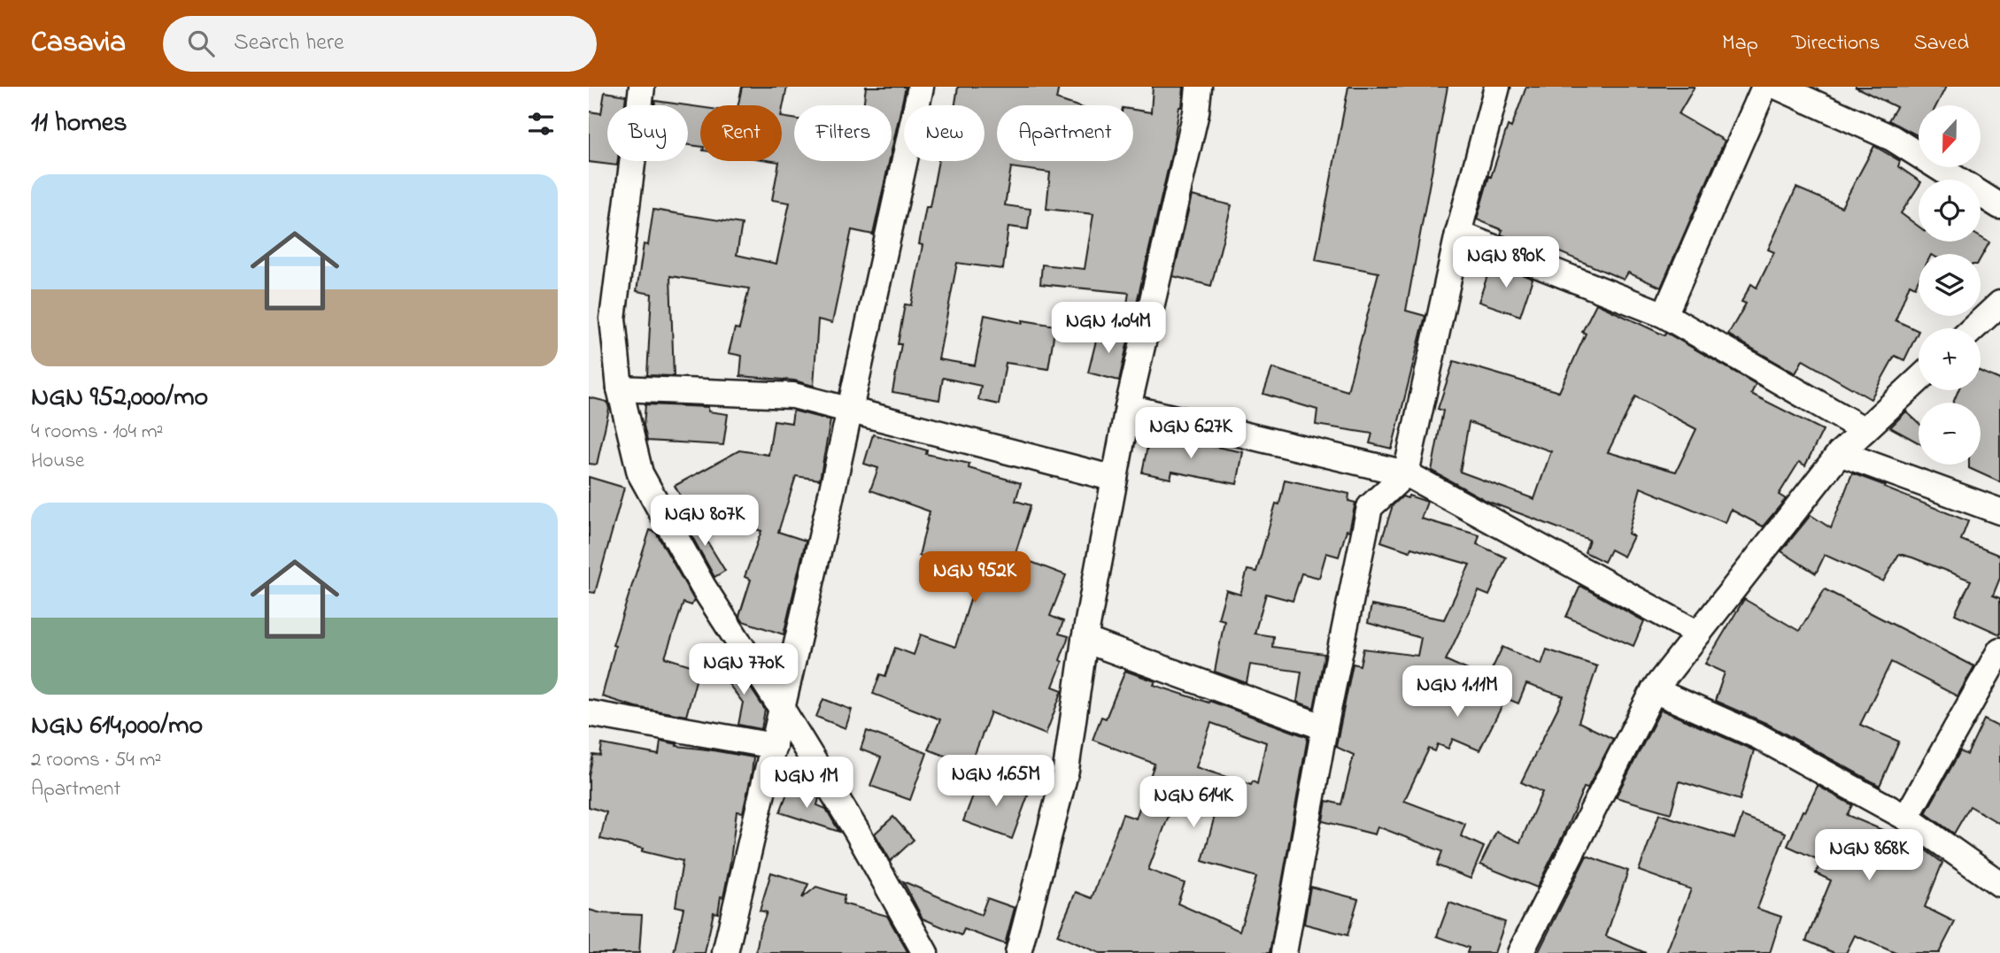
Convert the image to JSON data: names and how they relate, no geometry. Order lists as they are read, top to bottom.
{
  "north": "bottom",
  "page": {
    "header": "Casavia",
    "search": "Search here",
    "nav": ["Map", "Directions", "Saved"],
    "heading": "11 homes",
    "map_buttons": ["+", "−"],
    "chip": [
      "Buy",
      "Rent",
      "Filters",
      "New",
      "Apartment"
    ],
    "list": [
      {
        "name": "NGN 952,000/mo",
        "note": "4 rooms · 104 m² · House"
      },
      {
        "name": "NGN 614,000/mo",
        "note": "2 rooms · 54 m² · Apartment"
      }
    ],
    "price": [
      "NGN 890K",
      "NGN 1.04M",
      "NGN 627K",
      "NGN 807K",
      "NGN 952K",
      "NGN 770K",
      "NGN 1.11M",
      "NGN 1.65M",
      "NGN 1M",
      "NGN 614K",
      "NGN 868K"
    ]
  }
}
